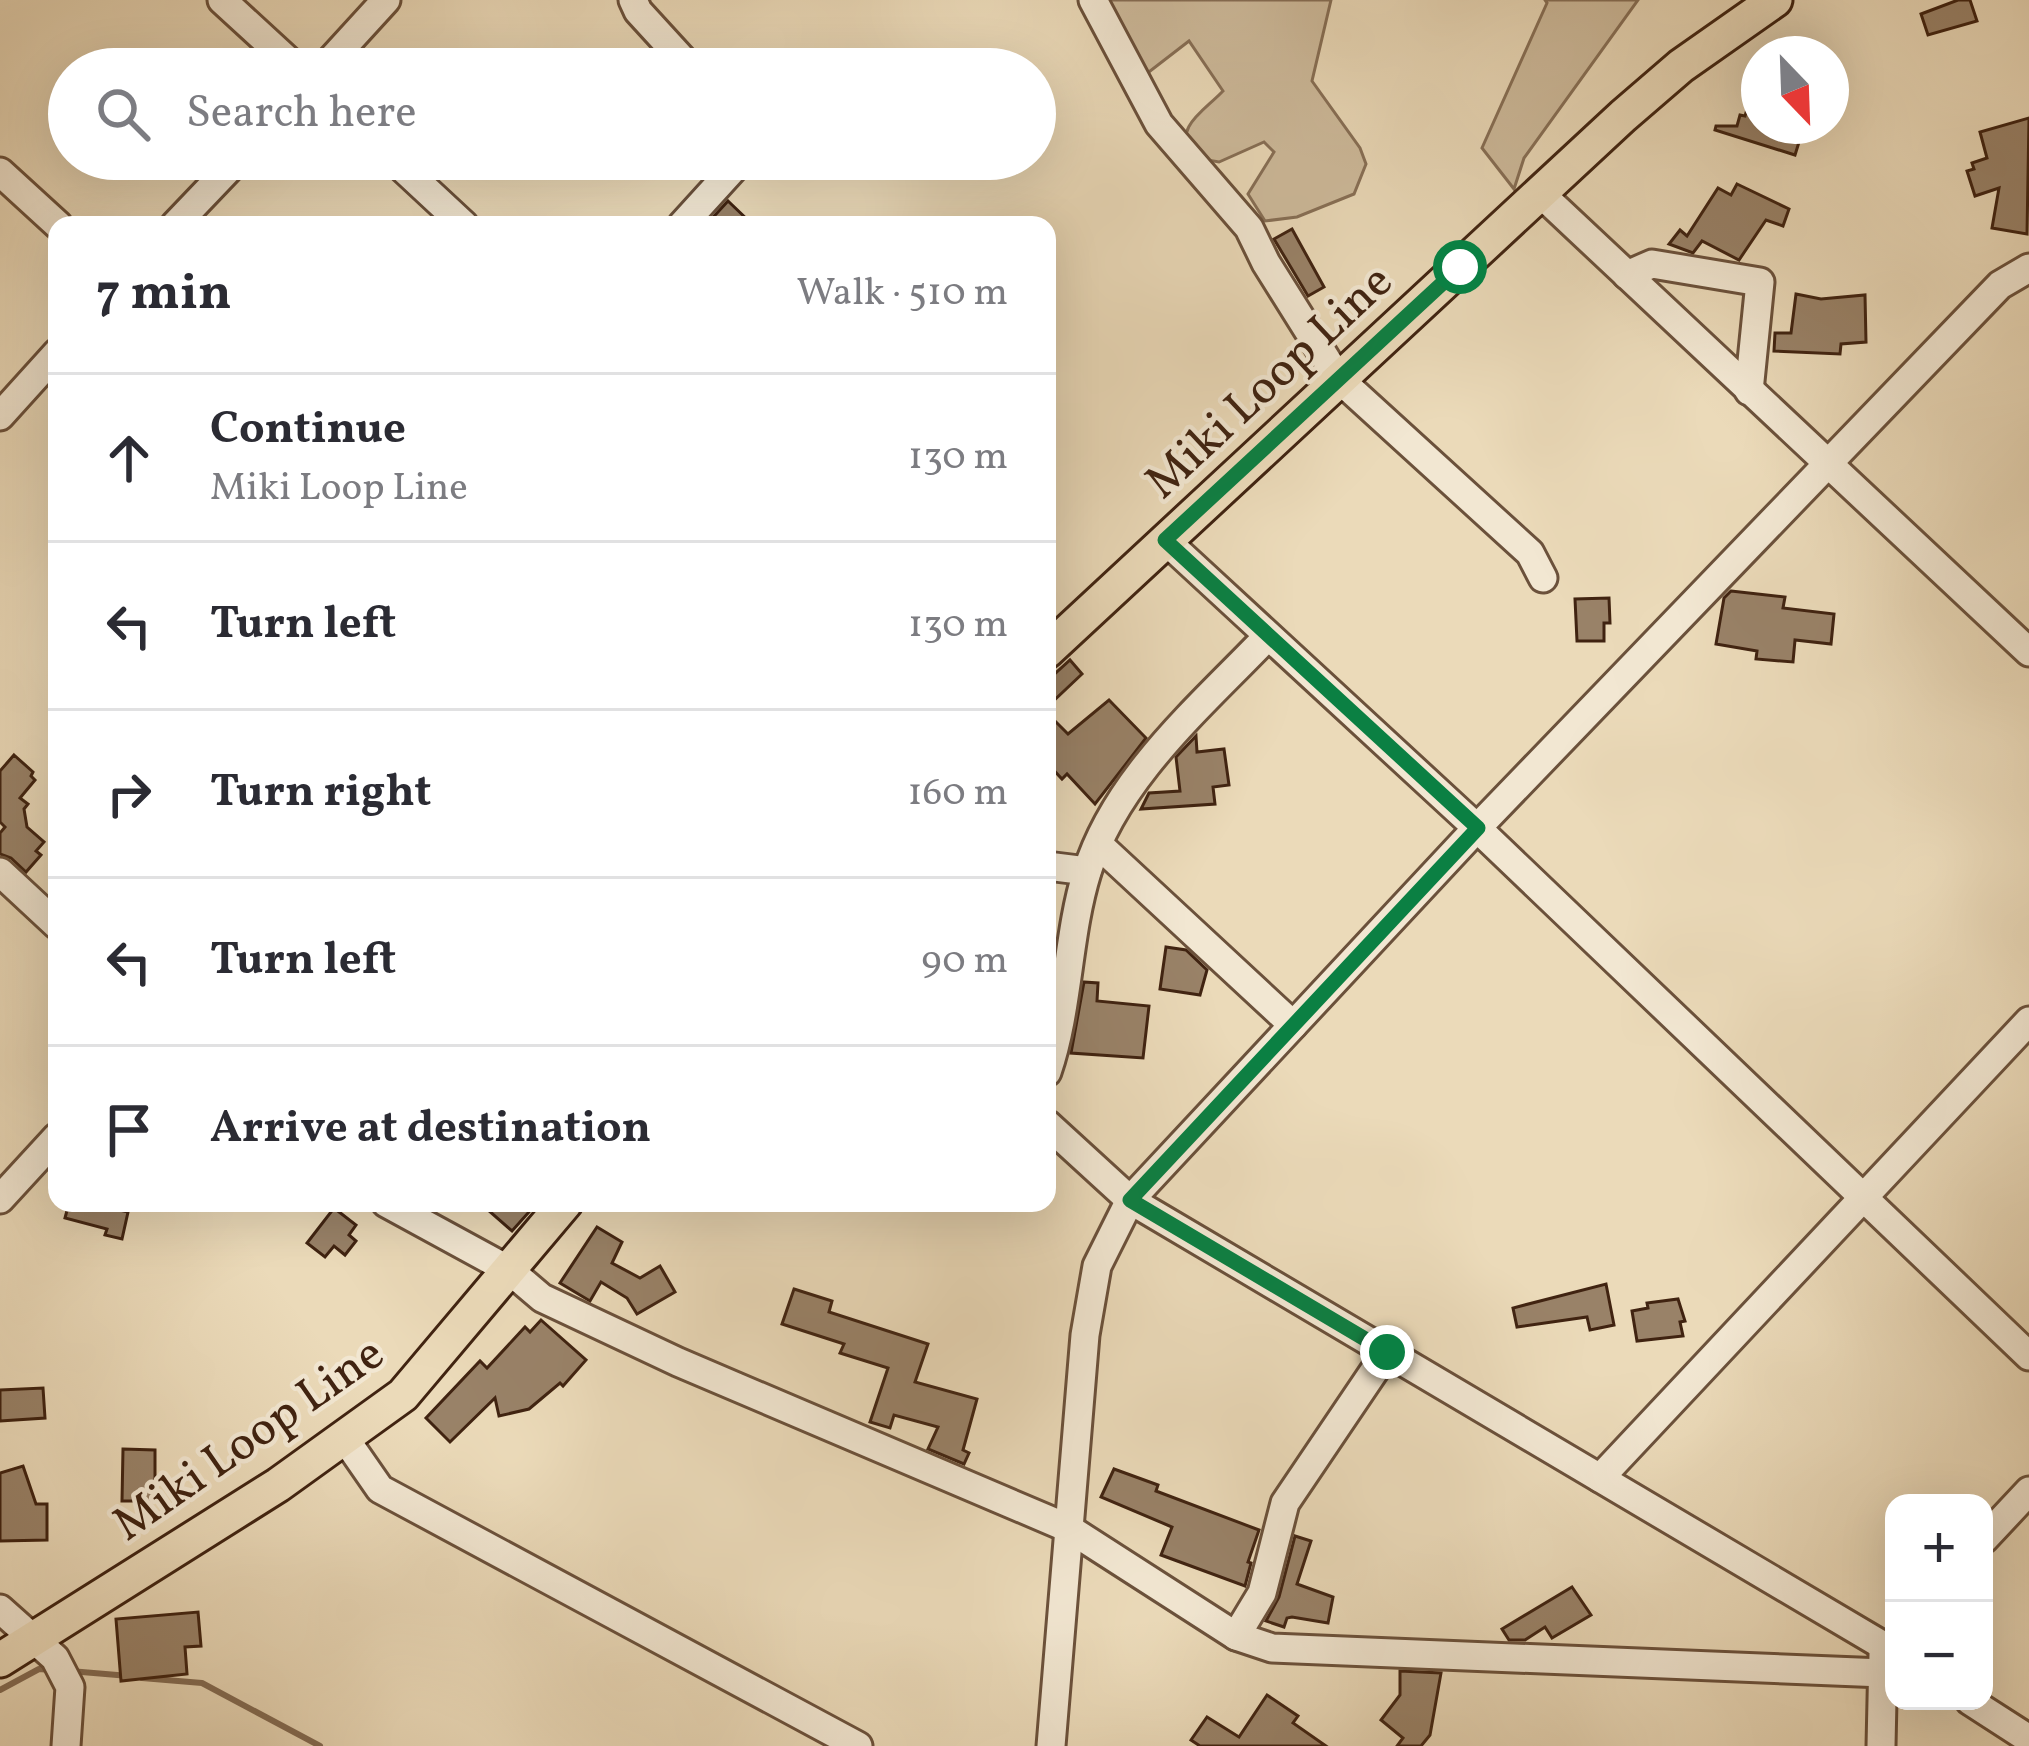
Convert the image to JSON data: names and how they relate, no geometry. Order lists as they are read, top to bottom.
{
  "streets": {
    "main road": ["Miki Loop Line"]
  },
  "north": "bottom right",
  "page": {
    "search": "Search here",
    "heading": ["7 min", "Walk · 510 m"],
    "list": [
      ["Continue", "Miki Loop Line", "130 m"],
      ["Turn left", "130 m"],
      ["Turn right", "160 m"],
      ["Turn left", "90 m"],
      "Arrive at destination"
    ],
    "map_buttons": ["+", "−"]
  }
}
